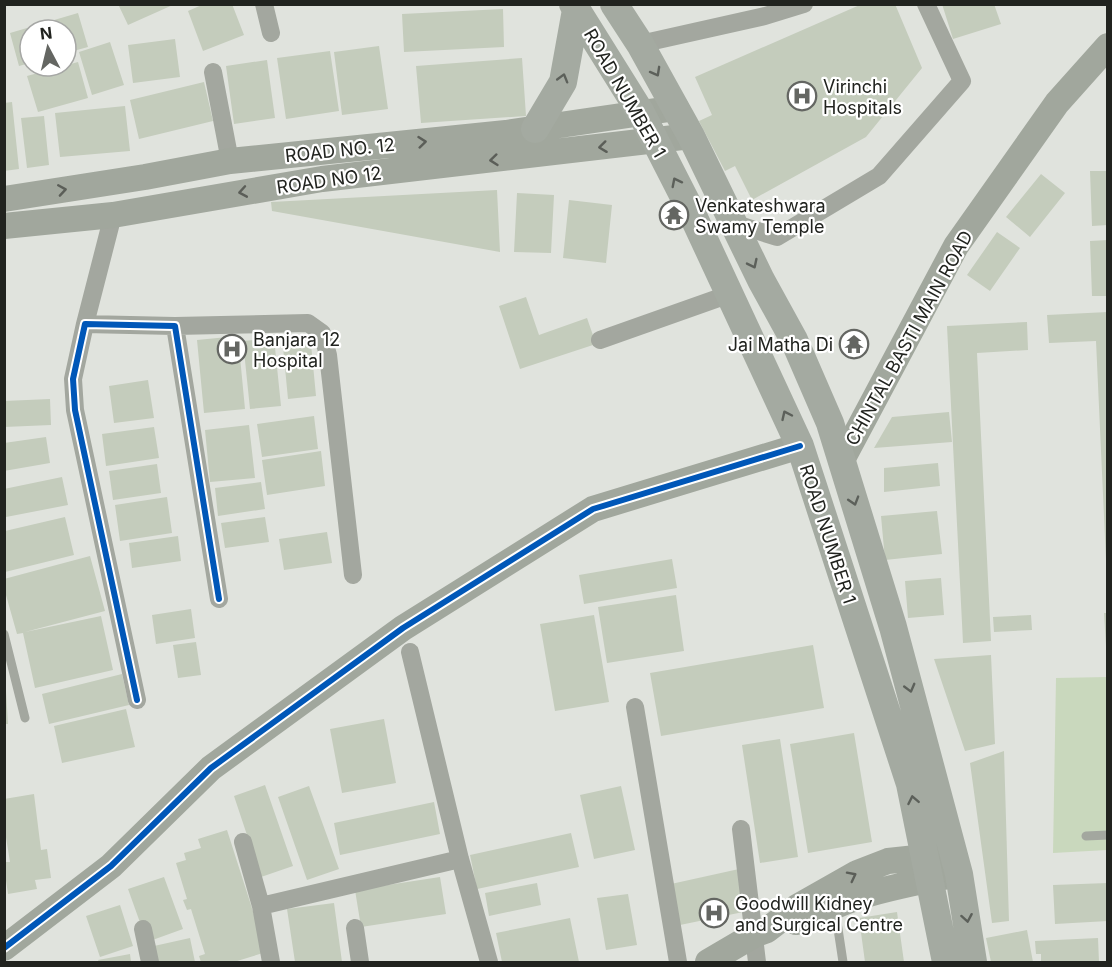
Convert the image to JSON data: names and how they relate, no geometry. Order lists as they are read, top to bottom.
{
  "streets": {
    "main road": ["ROAD NUMBER 1"],
    "street": ["ROAD NO. 12", "ROAD NO 12", "CHINTAL BASTI MAIN ROAD"]
  },
  "crossings": [
    ["ROAD NUMBER 1", "ROAD NO. 12"],
    ["ROAD NUMBER 1", "ROAD NO 12"],
    ["ROAD NUMBER 1", "CHINTAL BASTI MAIN ROAD"]
  ],
  "one_way": ["ROAD NO. 12", "ROAD NO 12"],
  "places": {
    "hospital": ["Virinchi Hospitals", "Banjara 12 Hospital", "Goodwill Kidney and Surgical Centre"],
    "temple": ["Venkateshwara Swamy Temple", "Jai Matha Di"]
  },
  "north": "top"
}
